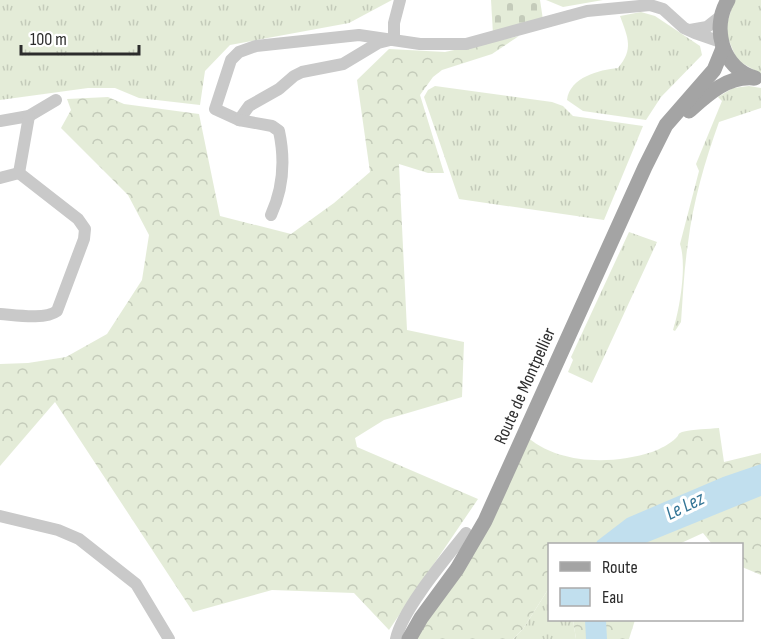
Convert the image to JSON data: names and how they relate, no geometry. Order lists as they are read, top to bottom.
{
  "streets": {
    "main road": ["Route de Montpellier"]
  },
  "water": ["Le Lez"],
  "legend": ["Route", "Eau"],
  "scale_bar": "100 m"
}
